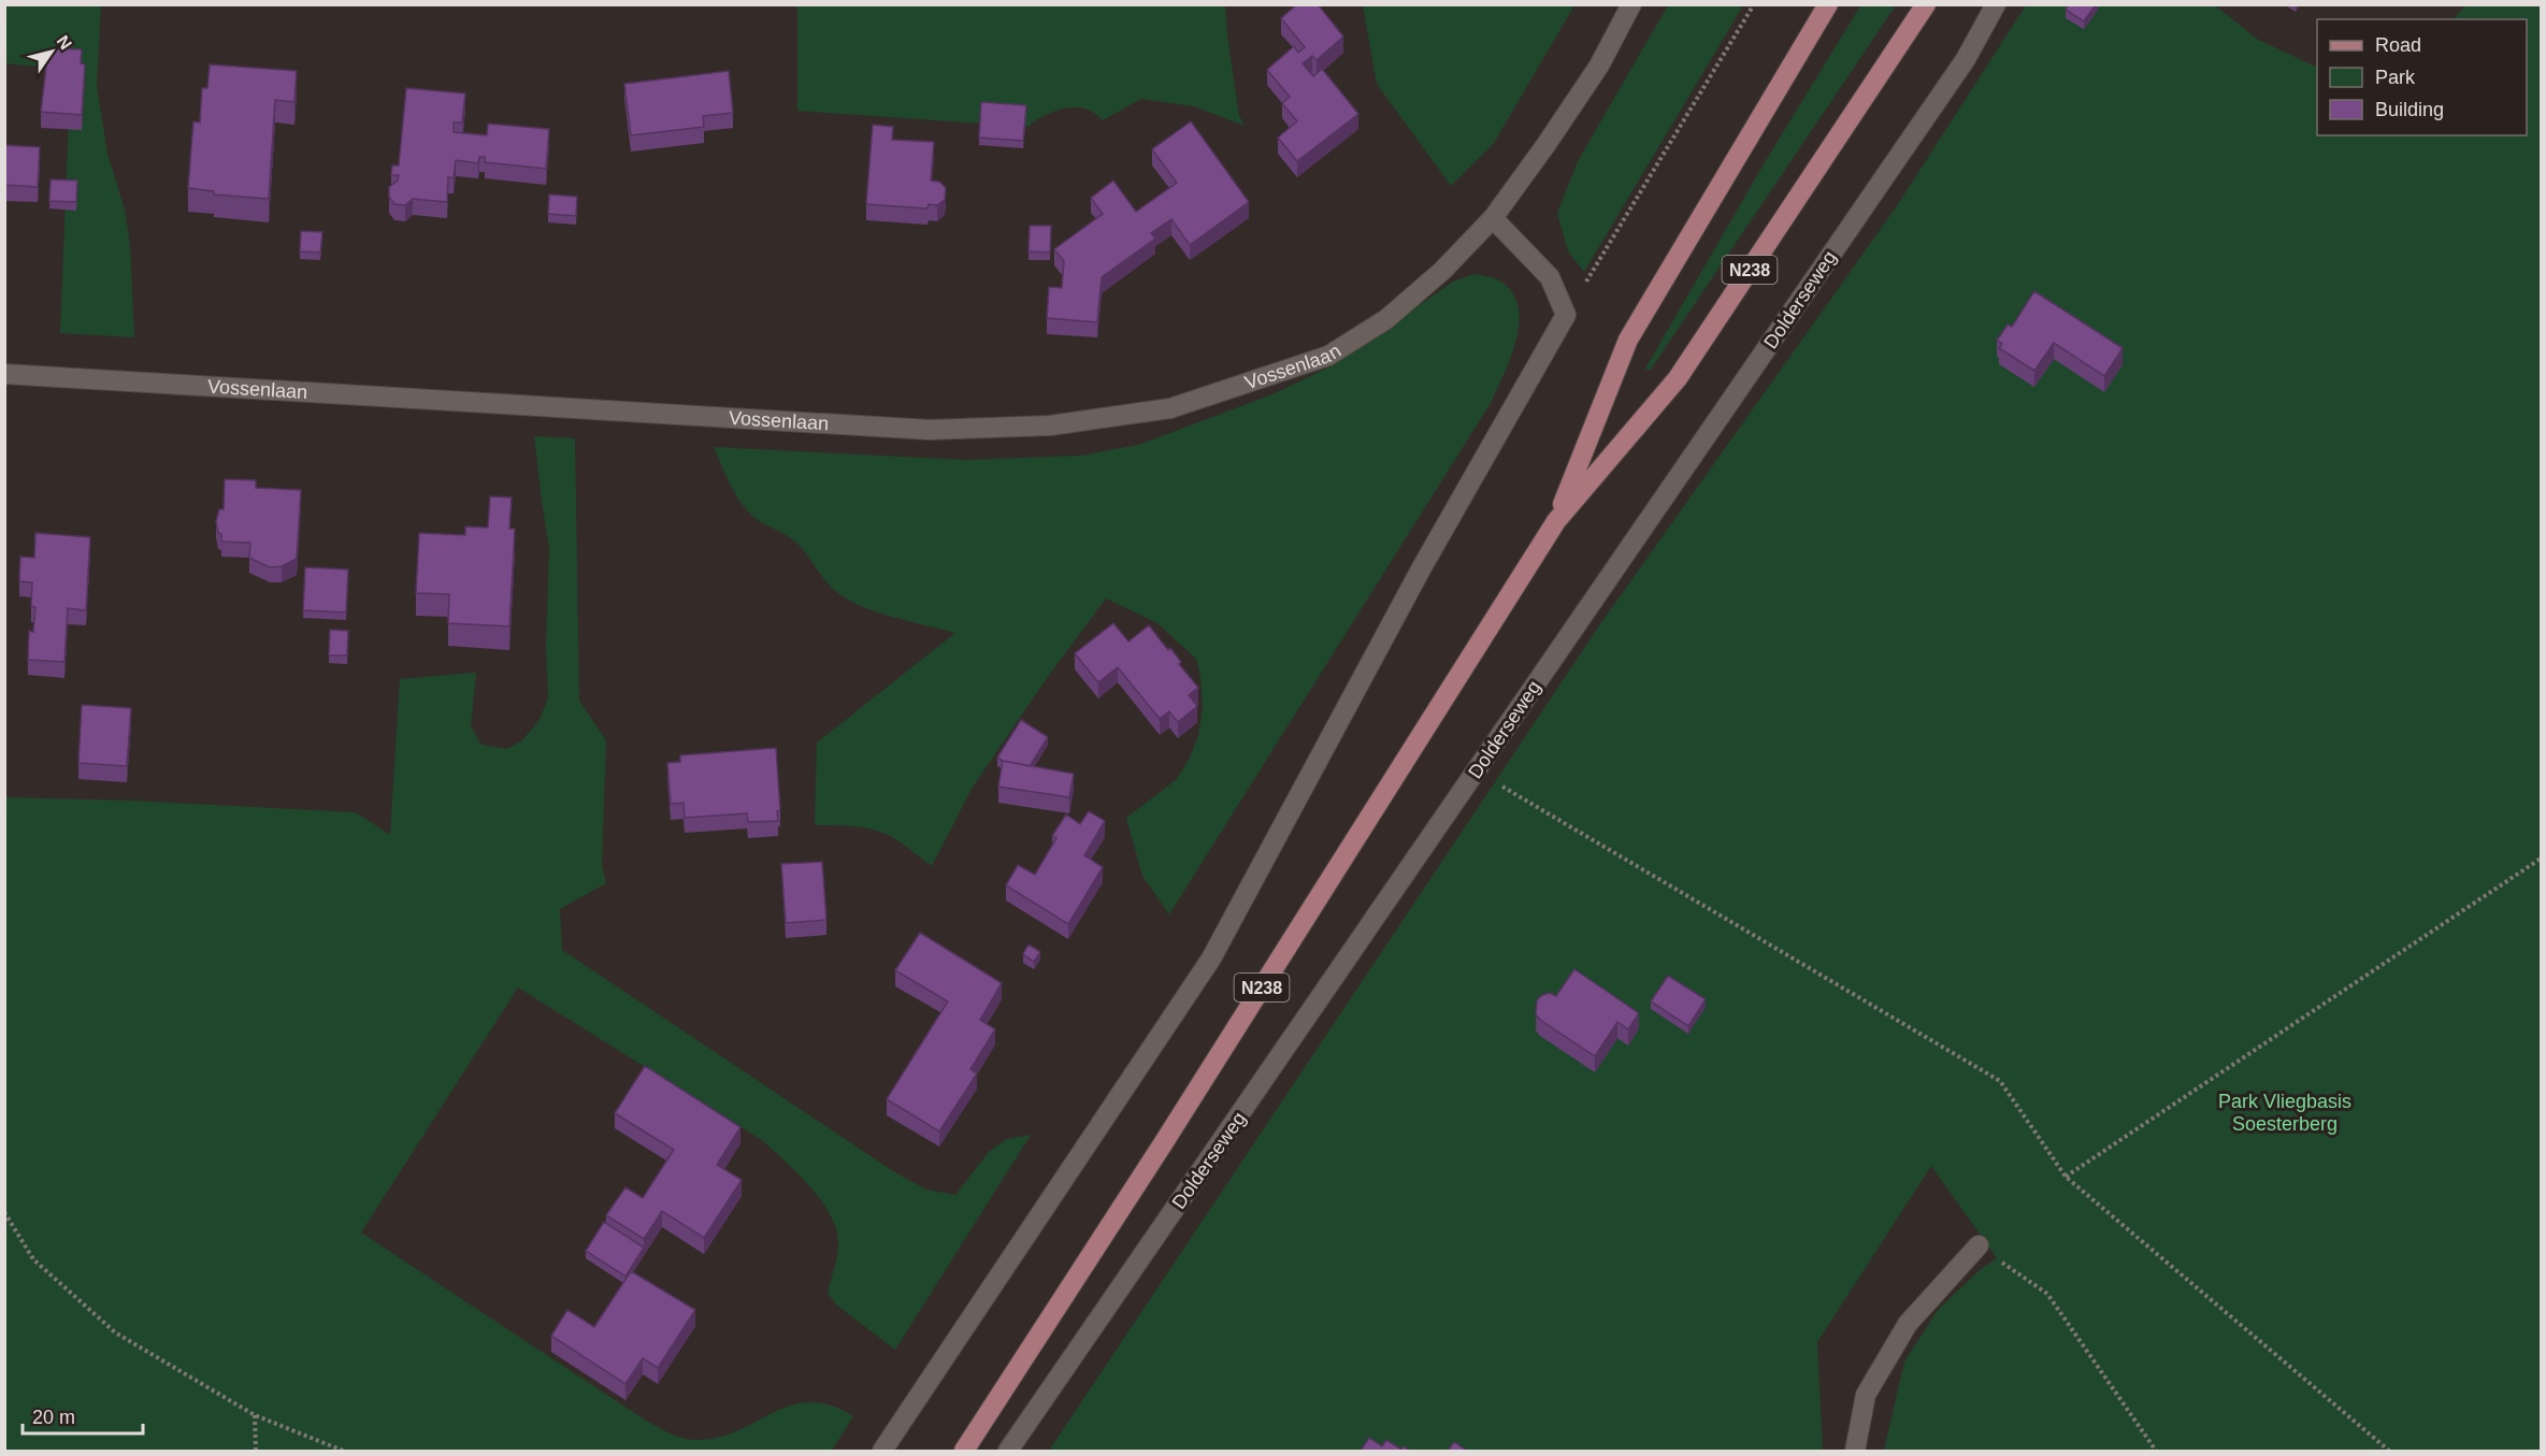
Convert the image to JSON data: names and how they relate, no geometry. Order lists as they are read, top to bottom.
{
  "streets": {
    "main road": ["N238"],
    "street": ["Dolderseweg", "Vossenlaan"]
  },
  "parks": ["Park Vliegbasis Soesterberg"],
  "legend": ["Road", "Park", "Building"],
  "scale_bar": "20 m",
  "north": "top right"
}
